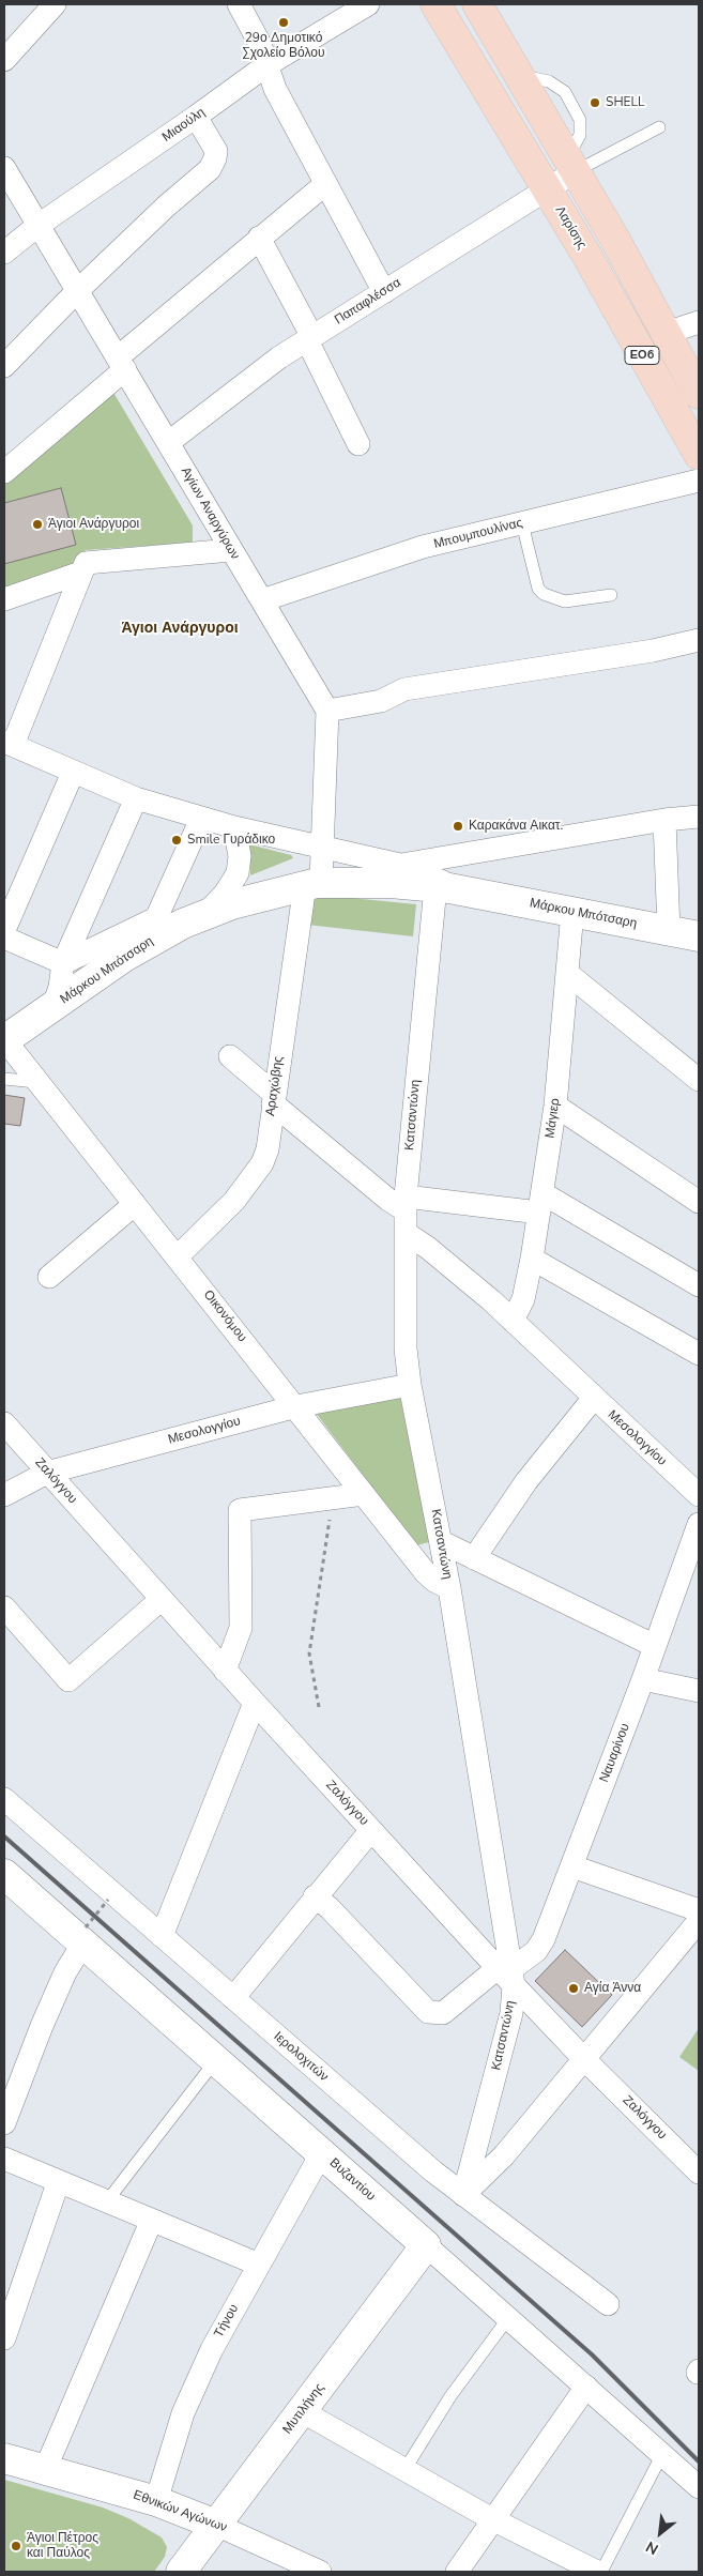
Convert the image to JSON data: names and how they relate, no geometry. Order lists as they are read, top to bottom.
{
  "streets": {
    "main road": ["Λαρίσης", "ΕΟ6"],
    "street": [
      "Μιαούλη",
      "Παπαφλέσσα",
      "Αγίων Αναργύρων",
      "Μπουμπουλίνας",
      "Μάρκου Μπότσαρη",
      "Αραχώβης",
      "Κατσαντώνη",
      "Μάγιερ",
      "Οικονόμου",
      "Μεσολογγίου",
      "Ζαλόγγου",
      "Ναυαρίνου",
      "Ιερολοχιτών",
      "Βυζαντίου",
      "Τήνου",
      "Μυτιλήνης",
      "Εθνικών Αγώνων"
    ]
  },
  "crossings": [
    ["Μιαούλη", "Αγίων Αναργύρων"],
    ["Λαρίσης", "Παπαφλέσσα"],
    ["Παπαφλέσσα", "ΕΟ6"],
    ["Παπαφλέσσα", "Αγίων Αναργύρων"],
    ["Αγίων Αναργύρων", "Μπουμπουλίνας"],
    ["Μάρκου Μπότσαρη", "Αραχώβης"],
    ["Μάρκου Μπότσαρη", "Κατσαντώνη"],
    ["Μάρκου Μπότσαρη", "Μάγιερ"],
    ["Μάρκου Μπότσαρη", "Οικονόμου"],
    ["Αραχώβης", "Οικονόμου"],
    ["Κατσαντώνη", "Οικονόμου"],
    ["Κατσαντώνη", "Μεσολογγίου"],
    ["Κατσαντώνη", "Ζαλόγγου"],
    ["Κατσαντώνη", "Ναυαρίνου"],
    ["Κατσαντώνη", "Ιερολοχιτών"],
    ["Μάγιερ", "Μεσολογγίου"],
    ["Οικονόμου", "Μεσολογγίου"],
    ["Μεσολογγίου", "Ζαλόγγου"],
    ["Ζαλόγγου", "Ναυαρίνου"],
    ["Βυζαντίου", "Τήνου"],
    ["Βυζαντίου", "Μυτιλήνης"],
    ["Τήνου", "Εθνικών Αγώνων"],
    ["Μυτιλήνης", "Εθνικών Αγώνων"]
  ],
  "districts": ["Άγιοι Ανάργυροι"],
  "places": [
    "29ο Δημοτικό Σχολείο Βόλου",
    "SHELL",
    "Άγιοι Ανάργυροι",
    "Καρακάνα Αικατ.",
    "Smile Γυράδικο",
    "Αγία Άννα",
    "Άγιοι Πέτρος και Παύλος"
  ],
  "north": "bottom left"
}
